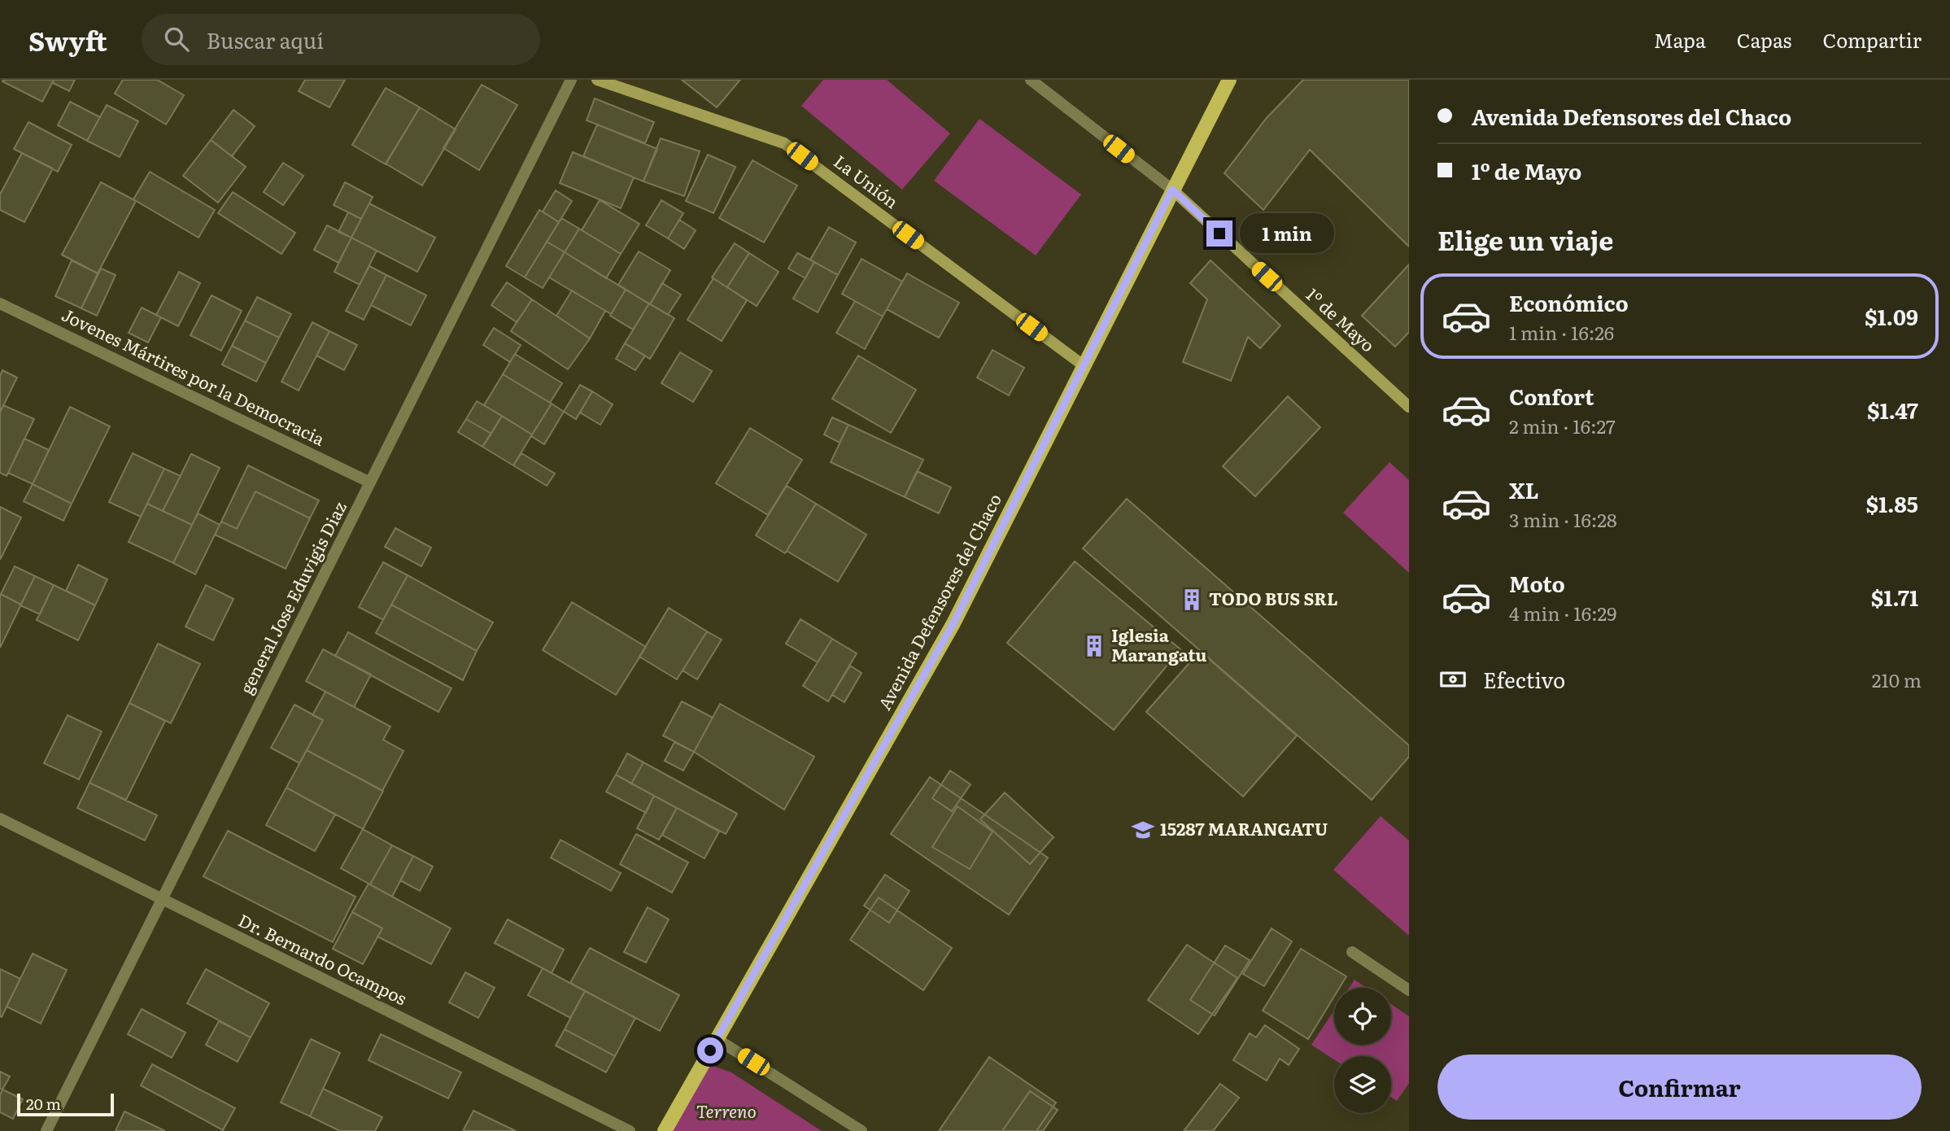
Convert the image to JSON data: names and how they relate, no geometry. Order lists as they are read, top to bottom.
{
  "streets": {
    "main road": ["Avenida Defensores del Chaco"],
    "street": [
      "La Unión",
      "1º de Mayo",
      "Jovenes Mártires por la Democracia",
      "general Jose Eduvigis Diaz",
      "Dr. Bernardo Ocampos"
    ]
  },
  "crossings": [
    ["La Unión", "Avenida Defensores del Chaco"],
    ["1º de Mayo", "Avenida Defensores del Chaco"],
    ["Jovenes Mártires por la Democracia", "general Jose Eduvigis Diaz"],
    ["general Jose Eduvigis Diaz", "Dr. Bernardo Ocampos"]
  ],
  "parks": ["Terreno"],
  "places": {
    "building": ["TODO BUS SRL", "Iglesia Marangatu"],
    "school or university": ["15287 MARANGATU"]
  },
  "scale_bar": "20 m",
  "page": {
    "header": "Swyft",
    "search": "Buscar aquí",
    "nav": ["Mapa", "Capas", "Compartir"],
    "banner": ["Avenida Defensores del Chaco", "1º de Mayo"],
    "heading": "Elige un viaje",
    "bubble": "1 min",
    "list": [
      {
        "name": "Económico",
        "note": "1 min · 16:26",
        "value": "$1.09"
      },
      {
        "name": "Confort",
        "note": "2 min · 16:27",
        "value": "$1.47"
      },
      {
        "name": "XL",
        "note": "3 min · 16:28",
        "value": "$1.85"
      },
      {
        "name": "Moto",
        "note": "4 min · 16:29",
        "value": "$1.71"
      }
    ],
    "pay": ["Efectivo", "210 m"],
    "buttons": "Confirmar",
    "scale": "20 m"
  }
}
